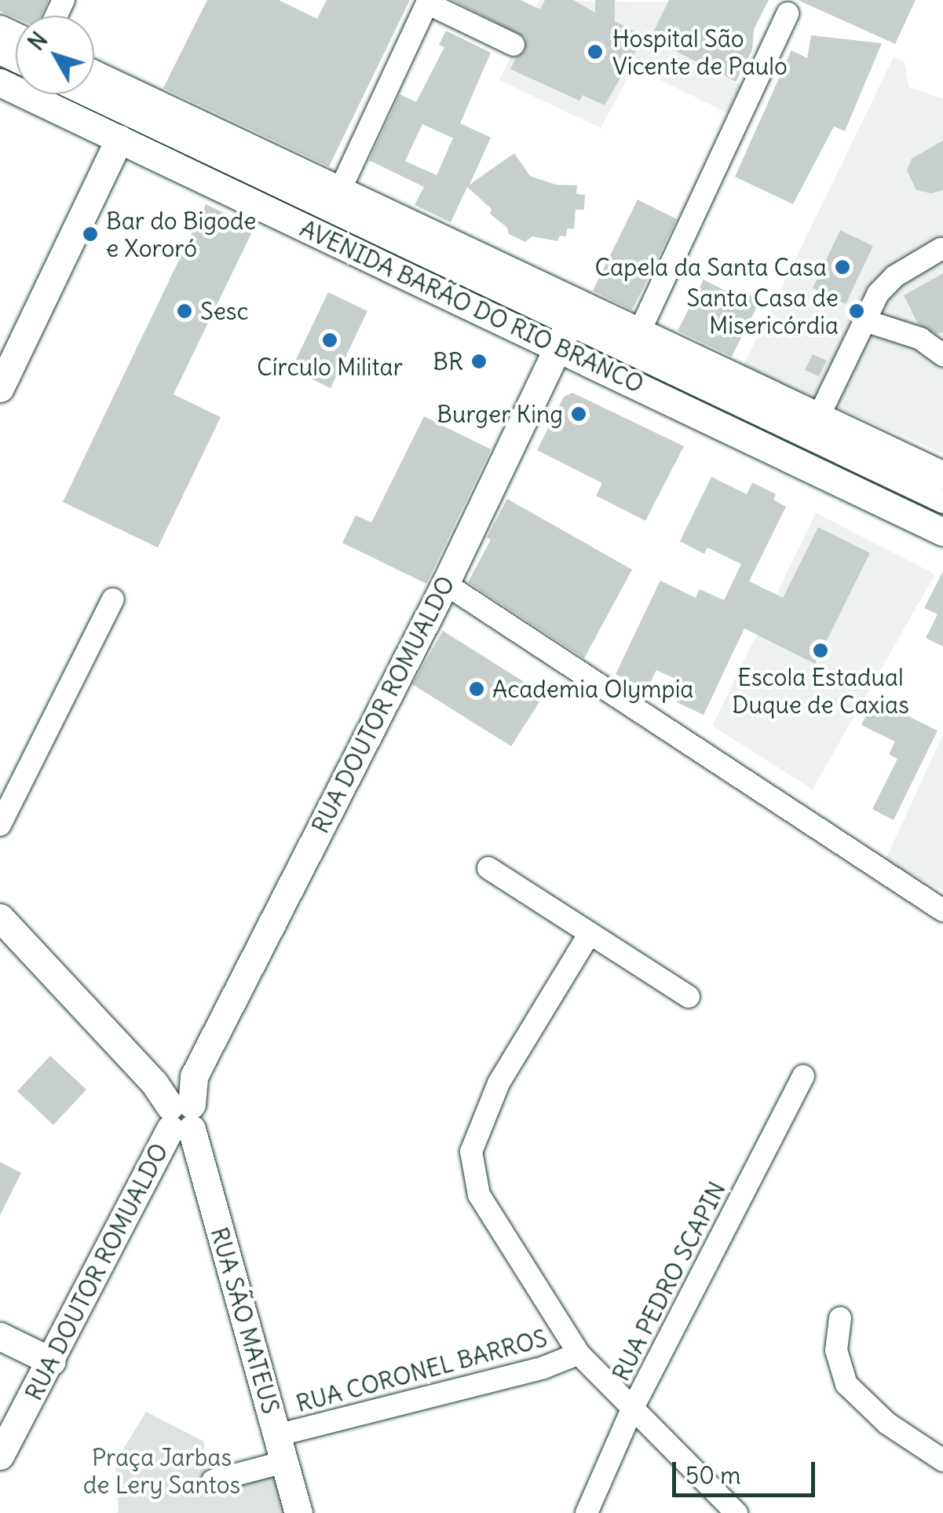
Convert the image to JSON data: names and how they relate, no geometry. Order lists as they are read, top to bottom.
{
  "streets": {
    "main road": ["AVENIDA BARÃO DO RIO BRANCO", "RUA DOUTOR ROMUALDO", "RUA SÃO MATEUS"],
    "street": ["RUA PEDRO SCAPIN", "RUA CORONEL BARROS"]
  },
  "crossings": [
    ["AVENIDA BARÃO DO RIO BRANCO", "RUA DOUTOR ROMUALDO"],
    ["RUA DOUTOR ROMUALDO", "RUA SÃO MATEUS"],
    ["RUA SÃO MATEUS", "RUA CORONEL BARROS"]
  ],
  "parks": ["Praça Jarbas de Lery Santos"],
  "places": [
    "Hospital São Vicente de Paulo",
    "Bar do Bigode e Xororó",
    "Capela da Santa Casa",
    "Sesc",
    "Santa Casa de Misericórdia",
    "Círculo Militar",
    "BR",
    "Burger King",
    "Escola Estadual Duque de Caxias",
    "Academia Olympia"
  ],
  "scale_bar": "50 m",
  "north": "top left"
}
